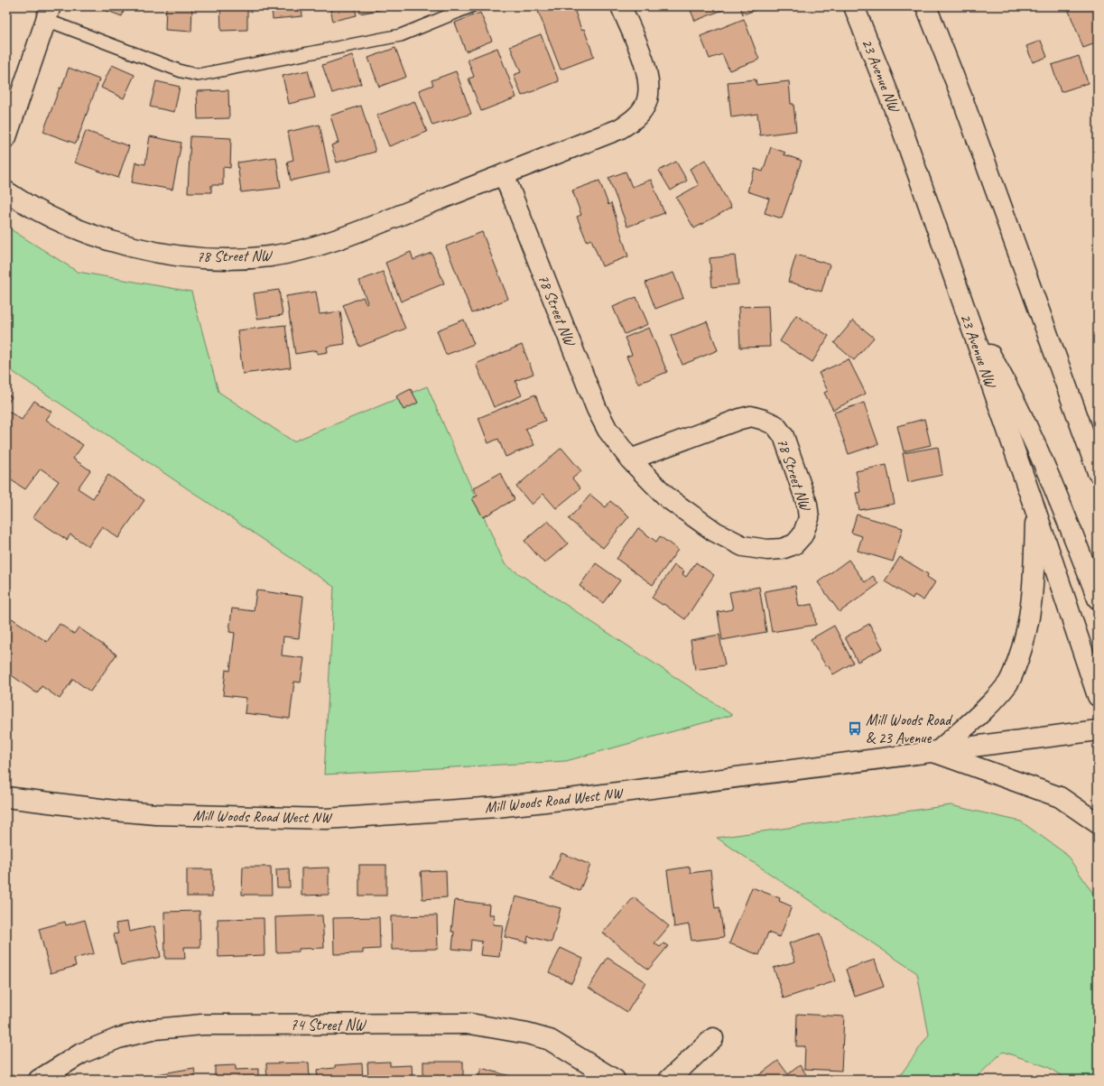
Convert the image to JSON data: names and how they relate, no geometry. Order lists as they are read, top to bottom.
{
  "streets": {
    "street": [
      "23 Avenue NW",
      "78 Street NW",
      "Mill Woods Road West NW",
      "74 Street NW"
    ]
  },
  "places": {
    "bus stop": ["Mill Woods Road & 23 Avenue"]
  }
}
